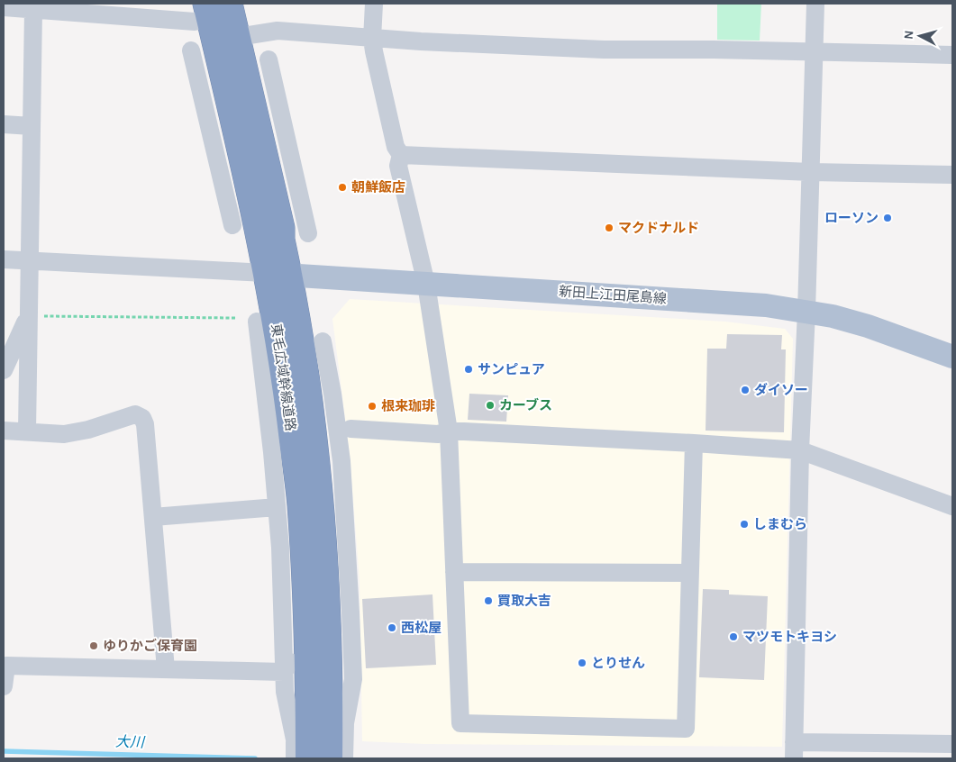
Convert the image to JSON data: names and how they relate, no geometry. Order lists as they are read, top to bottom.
{
  "streets": {
    "highway": ["東毛広域幹線道路"],
    "main road": ["新田上江田尾島線"]
  },
  "crossings": [
    ["新田上江田尾島線", "東毛広域幹線道路"]
  ],
  "water": ["大川"],
  "places": [
    "朝鮮飯店",
    "ローソン",
    "マクドナルド",
    "サンピュア",
    "ダイソー",
    "カーブス",
    "根来珈琲",
    "しまむら",
    "買取大吉",
    "西松屋",
    "マツモトキヨシ",
    "ゆりかご保育園",
    "とりせん"
  ],
  "north": "left"
}
